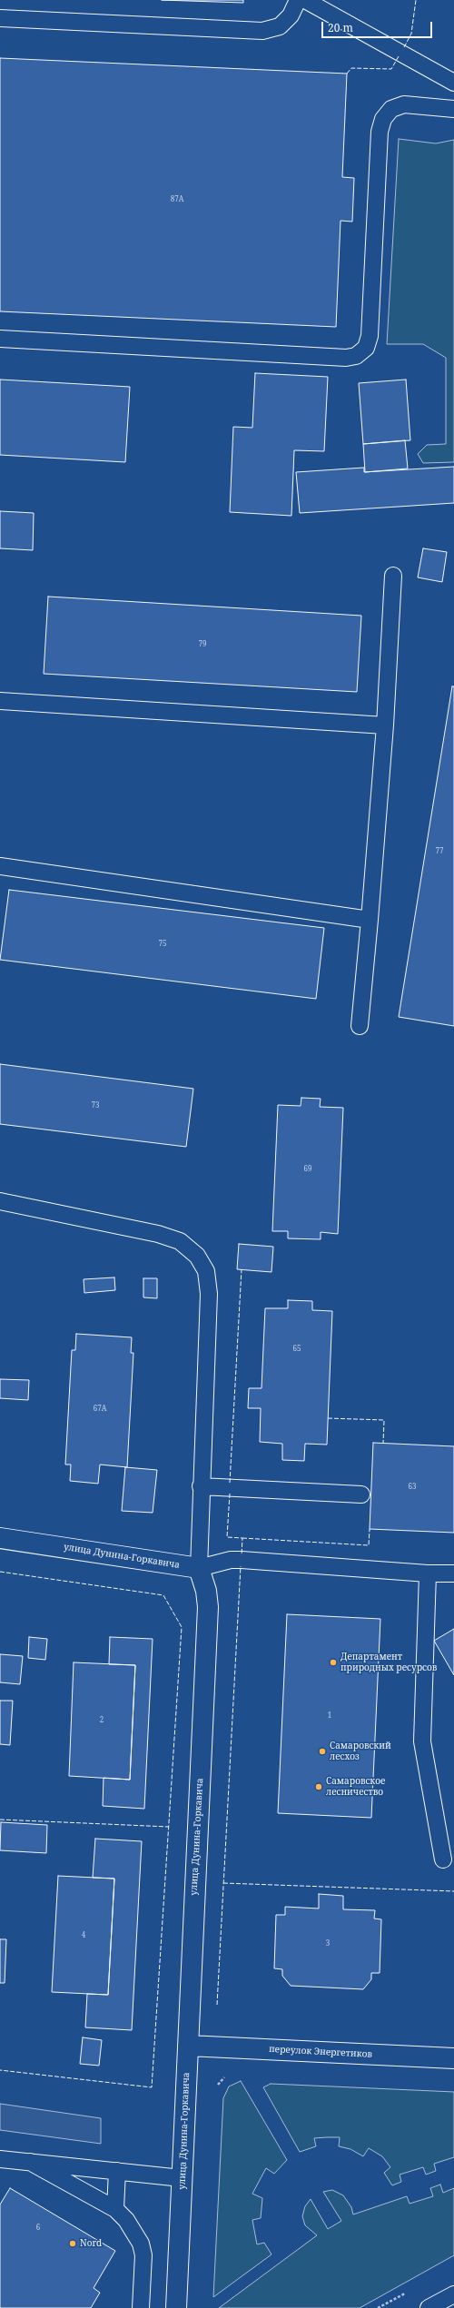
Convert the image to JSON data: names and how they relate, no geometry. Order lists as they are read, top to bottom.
{
  "streets": {
    "street": ["улица Дунина-Горкавича", "переулок Энергетиков"]
  },
  "crossings": [
    ["улица Дунина-Горкавича", "переулок Энергетиков"]
  ],
  "places": [
    "Департамент природных ресурсов",
    "Самаровский лесхоз",
    "Самаровское лесничество",
    "Nord"
  ],
  "house_numbers": [
    "87А",
    "79",
    "77",
    "75",
    "73",
    "69",
    "65",
    "67А",
    "63",
    "1",
    "2",
    "4",
    "3",
    "6"
  ],
  "scale_bar": "20 m"
}
